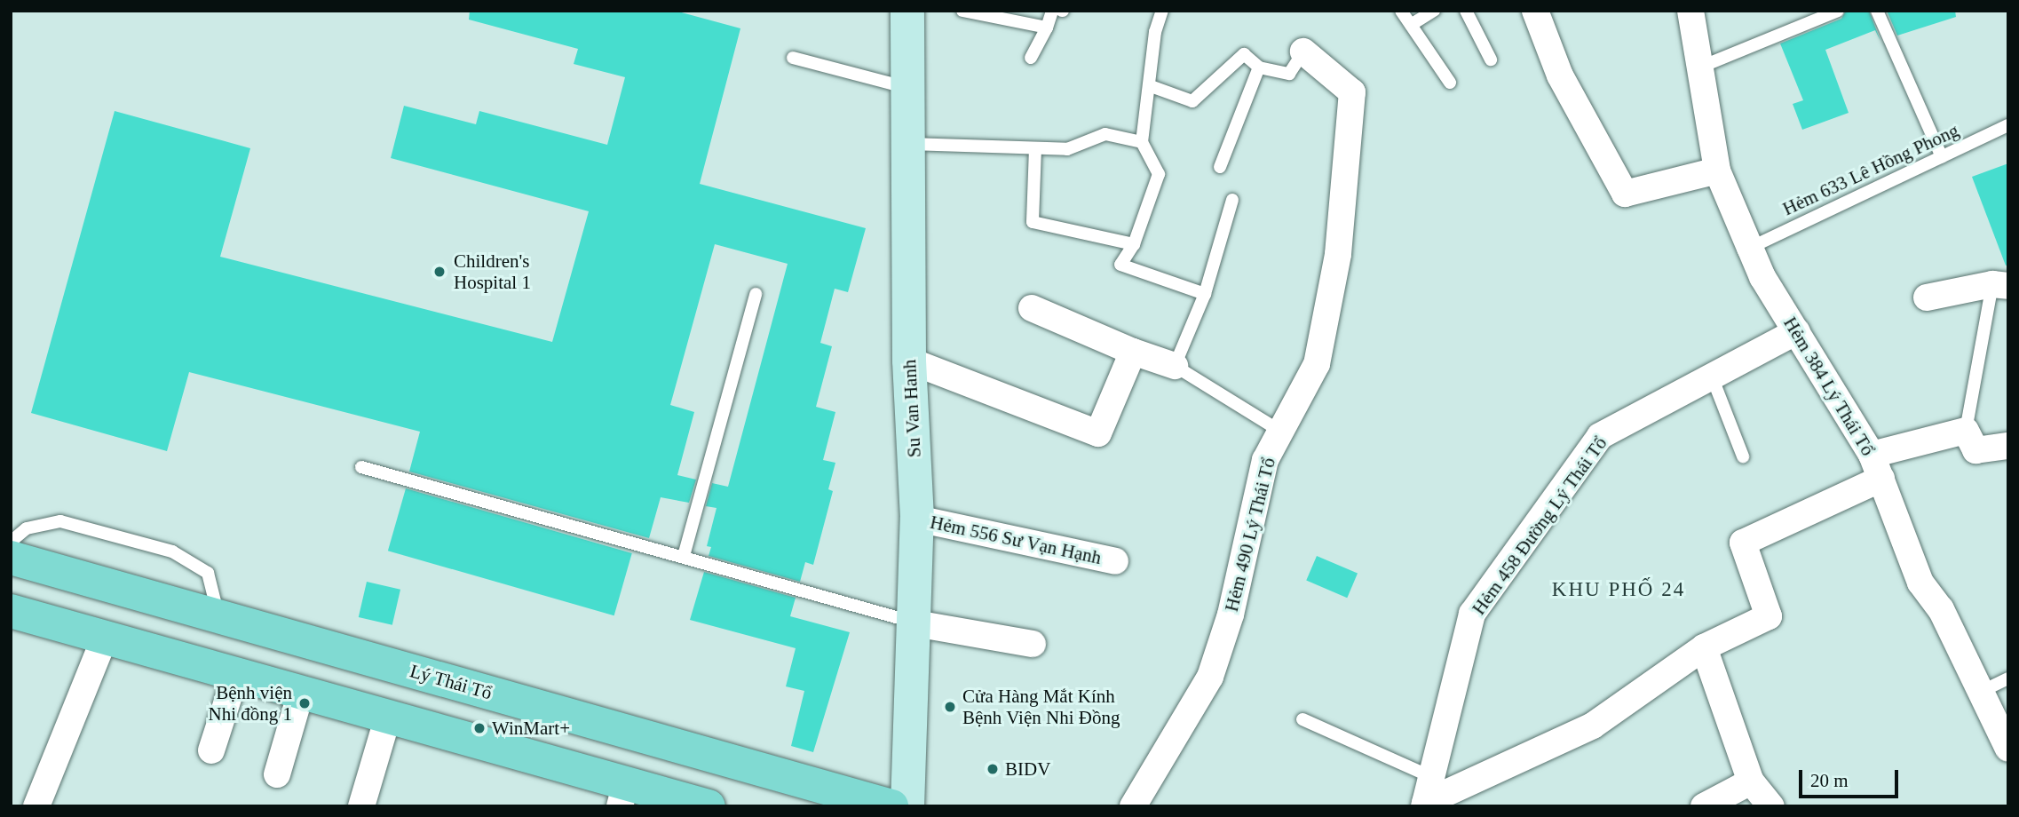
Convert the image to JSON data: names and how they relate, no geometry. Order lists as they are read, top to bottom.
{
  "streets": {
    "main road": ["Lý Thái Tổ"],
    "street": [
      "Hẻm 384 Lý Thái Tổ",
      "Su Van Hanh",
      "Hẻm 458 Đường Lý Thái Tổ",
      "Hẻm 490 Lý Thái Tổ",
      "Hẻm 556 Sư Vạn Hạnh"
    ],
    "lane": ["Hẻm 633 Lê Hồng Phong"]
  },
  "crossings": [
    ["Hẻm 633 Lê Hồng Phong", "Hẻm 384 Lý Thái Tổ"],
    ["Hẻm 384 Lý Thái Tổ", "Hẻm 458 Đường Lý Thái Tổ"],
    ["Su Van Hanh", "Hẻm 556 Sư Vạn Hạnh"]
  ],
  "districts": ["KHU PHỐ 24"],
  "places": [
    "Children's Hospital 1",
    "Bệnh viện Nhi đồng 1",
    "Cửa Hàng Mắt Kính Bệnh Viện Nhi Đồng",
    "WinMart+",
    "BIDV"
  ],
  "scale_bar": "20 m"
}
